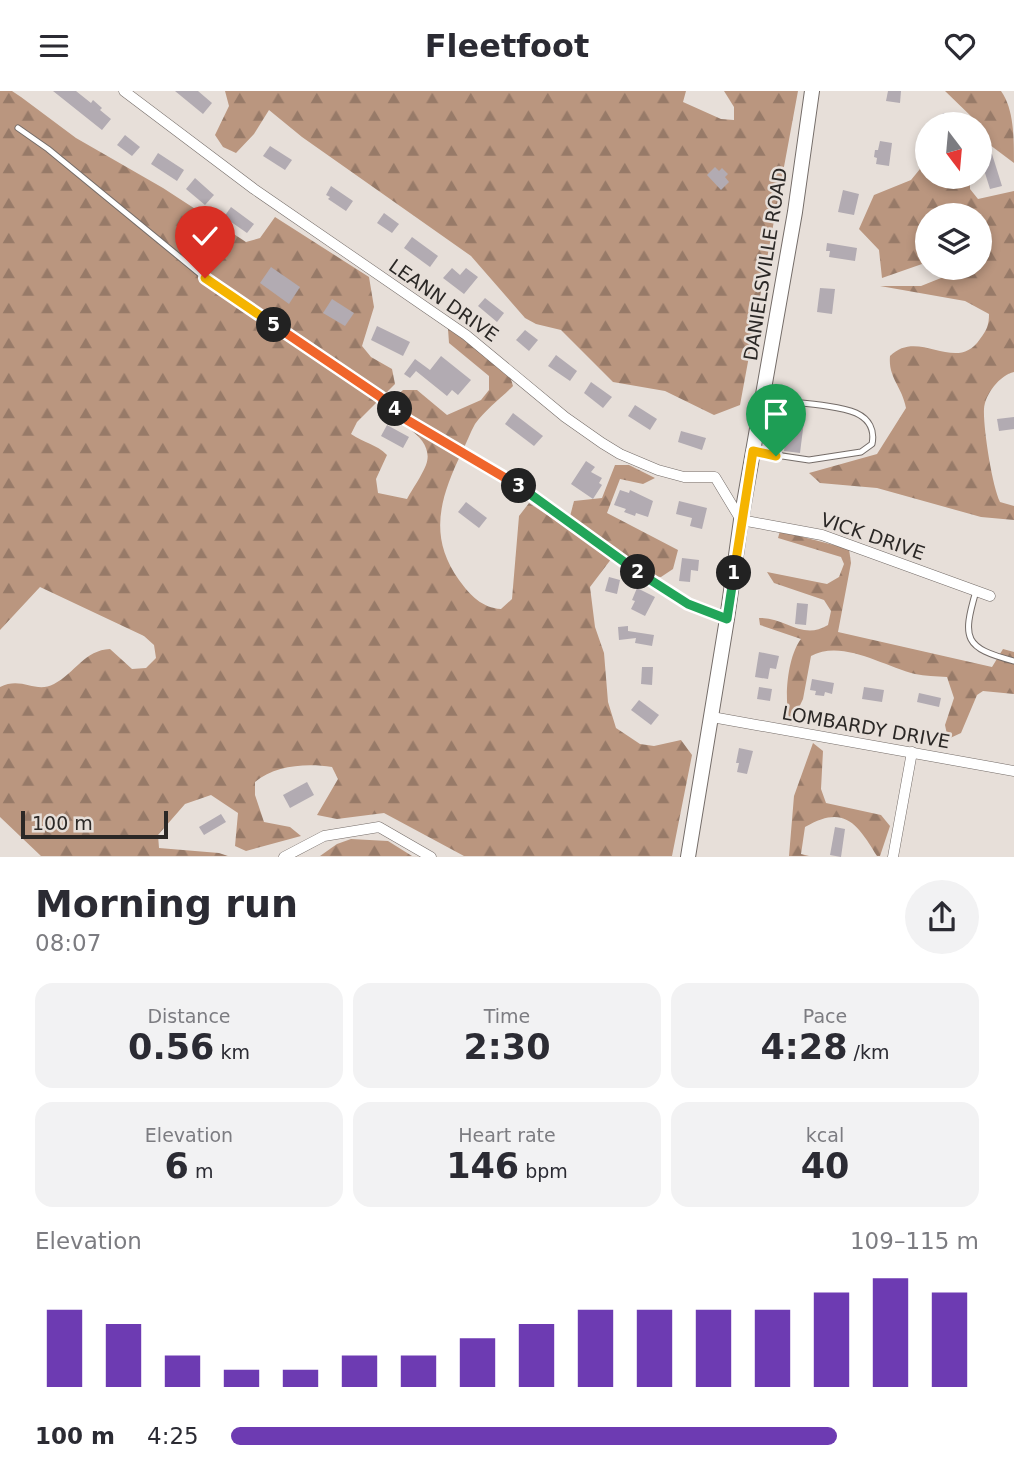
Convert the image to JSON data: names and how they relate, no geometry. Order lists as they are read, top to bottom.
{
  "streets": {
    "main road": ["DANIELSVILLE ROAD"],
    "street": ["LEANN DRIVE", "VICK DRIVE", "LOMBARDY DRIVE"]
  },
  "crossings": [
    ["DANIELSVILLE ROAD", "LEANN DRIVE"],
    ["DANIELSVILLE ROAD", "VICK DRIVE"],
    ["DANIELSVILLE ROAD", "LOMBARDY DRIVE"],
    ["LEANN DRIVE", "VICK DRIVE"]
  ],
  "scale_bar": "100 m",
  "north": "bottom",
  "page": {
    "header": "Fleetfoot",
    "pins": [
      "5",
      "4",
      "3",
      "2",
      "1"
    ],
    "scale": "100 m",
    "heading": ["Morning run", "08:07"],
    "stats": [
      ["Distance", "0.56 km"],
      ["Time", "2:30"],
      ["Pace", "4:28 /km"],
      ["Elevation", "6 m"],
      ["Heart rate", "146 bpm"],
      ["kcal", "40"]
    ],
    "chart": ["Elevation", "109–115 m"],
    "list": [
      {
        "name": "100 m",
        "note": "4:25"
      }
    ]
  }
}
